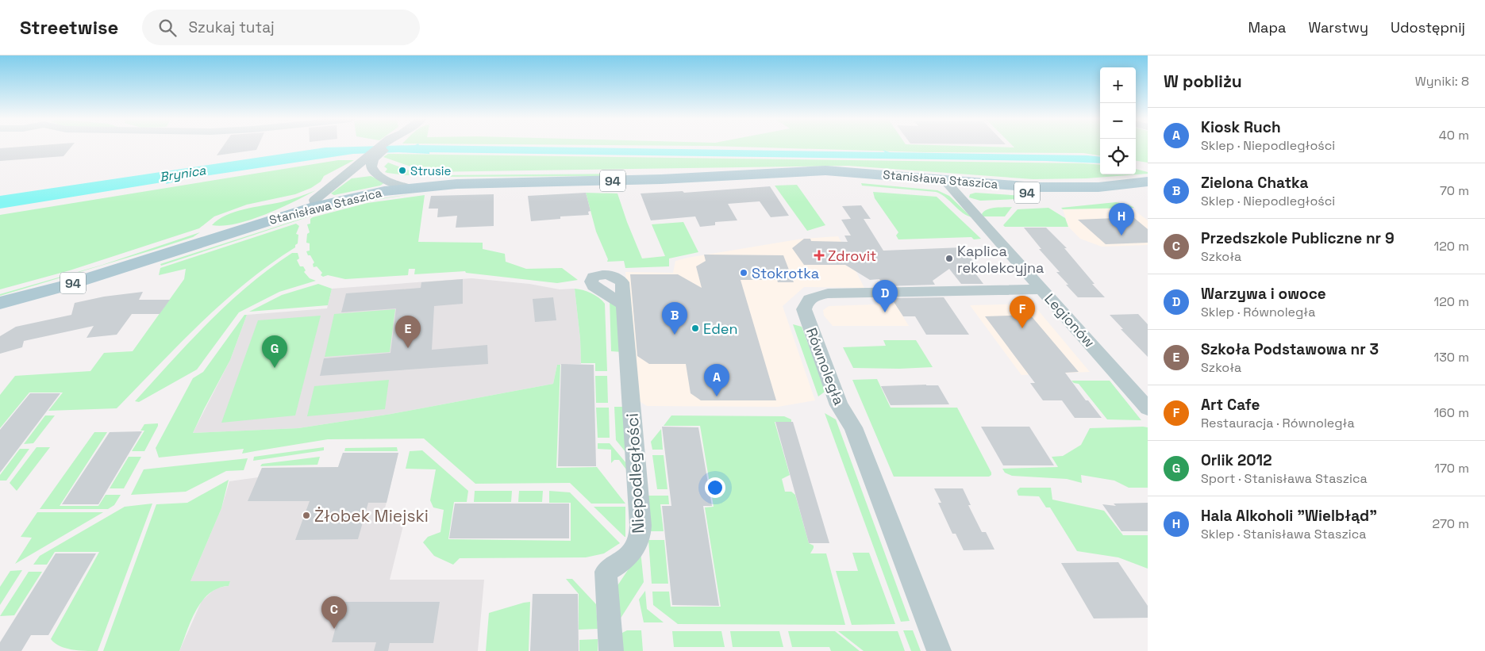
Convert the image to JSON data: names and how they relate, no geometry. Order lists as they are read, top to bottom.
{
  "streets": {
    "main road": ["Stanisława Staszica", "94"],
    "street": ["Legionów", "Równoległa", "Niepodległości"]
  },
  "crossings": [
    ["Stanisława Staszica", "Legionów"],
    ["Legionów", "Równoległa"]
  ],
  "water": ["Brynica"],
  "places": {
    "other": [
      "Strusie",
      "Kaplica rekolekcyjna",
      "Stokrotka",
      "Eden",
      "Żłobek Miejski"
    ],
    "health": ["Zdrovit"]
  },
  "page": {
    "header": "Streetwise",
    "search": "Szukaj tutaj",
    "nav": ["Mapa", "Warstwy", "Udostępnij"],
    "heading": ["W pobliżu", "Wyniki: 8"],
    "map_buttons": ["+", "−"],
    "list": [
      {
        "mark": "A",
        "name": "Kiosk Ruch",
        "note": "Sklep · Niepodległości",
        "value": "40 m"
      },
      {
        "mark": "B",
        "name": "Zielona Chatka",
        "note": "Sklep · Niepodległości",
        "value": "70 m"
      },
      {
        "mark": "C",
        "name": "Przedszkole Publiczne nr 9",
        "note": "Szkoła",
        "value": "120 m"
      },
      {
        "mark": "D",
        "name": "Warzywa i owoce",
        "note": "Sklep · Równoległa",
        "value": "120 m"
      },
      {
        "mark": "E",
        "name": "Szkoła Podstawowa nr 3",
        "note": "Szkoła",
        "value": "130 m"
      },
      {
        "mark": "F",
        "name": "Art Cafe",
        "note": "Restauracja · Równoległa",
        "value": "160 m"
      },
      {
        "mark": "G",
        "name": "Orlik 2012",
        "note": "Sport · Stanisława Staszica",
        "value": "170 m"
      },
      {
        "mark": "H",
        "name": "Hala Alkoholi \"Wielbłąd\"",
        "note": "Sklep · Stanisława Staszica",
        "value": "270 m"
      }
    ],
    "pins": [
      "H",
      "D",
      "F",
      "B",
      "E",
      "G",
      "A",
      "C"
    ]
  }
}
